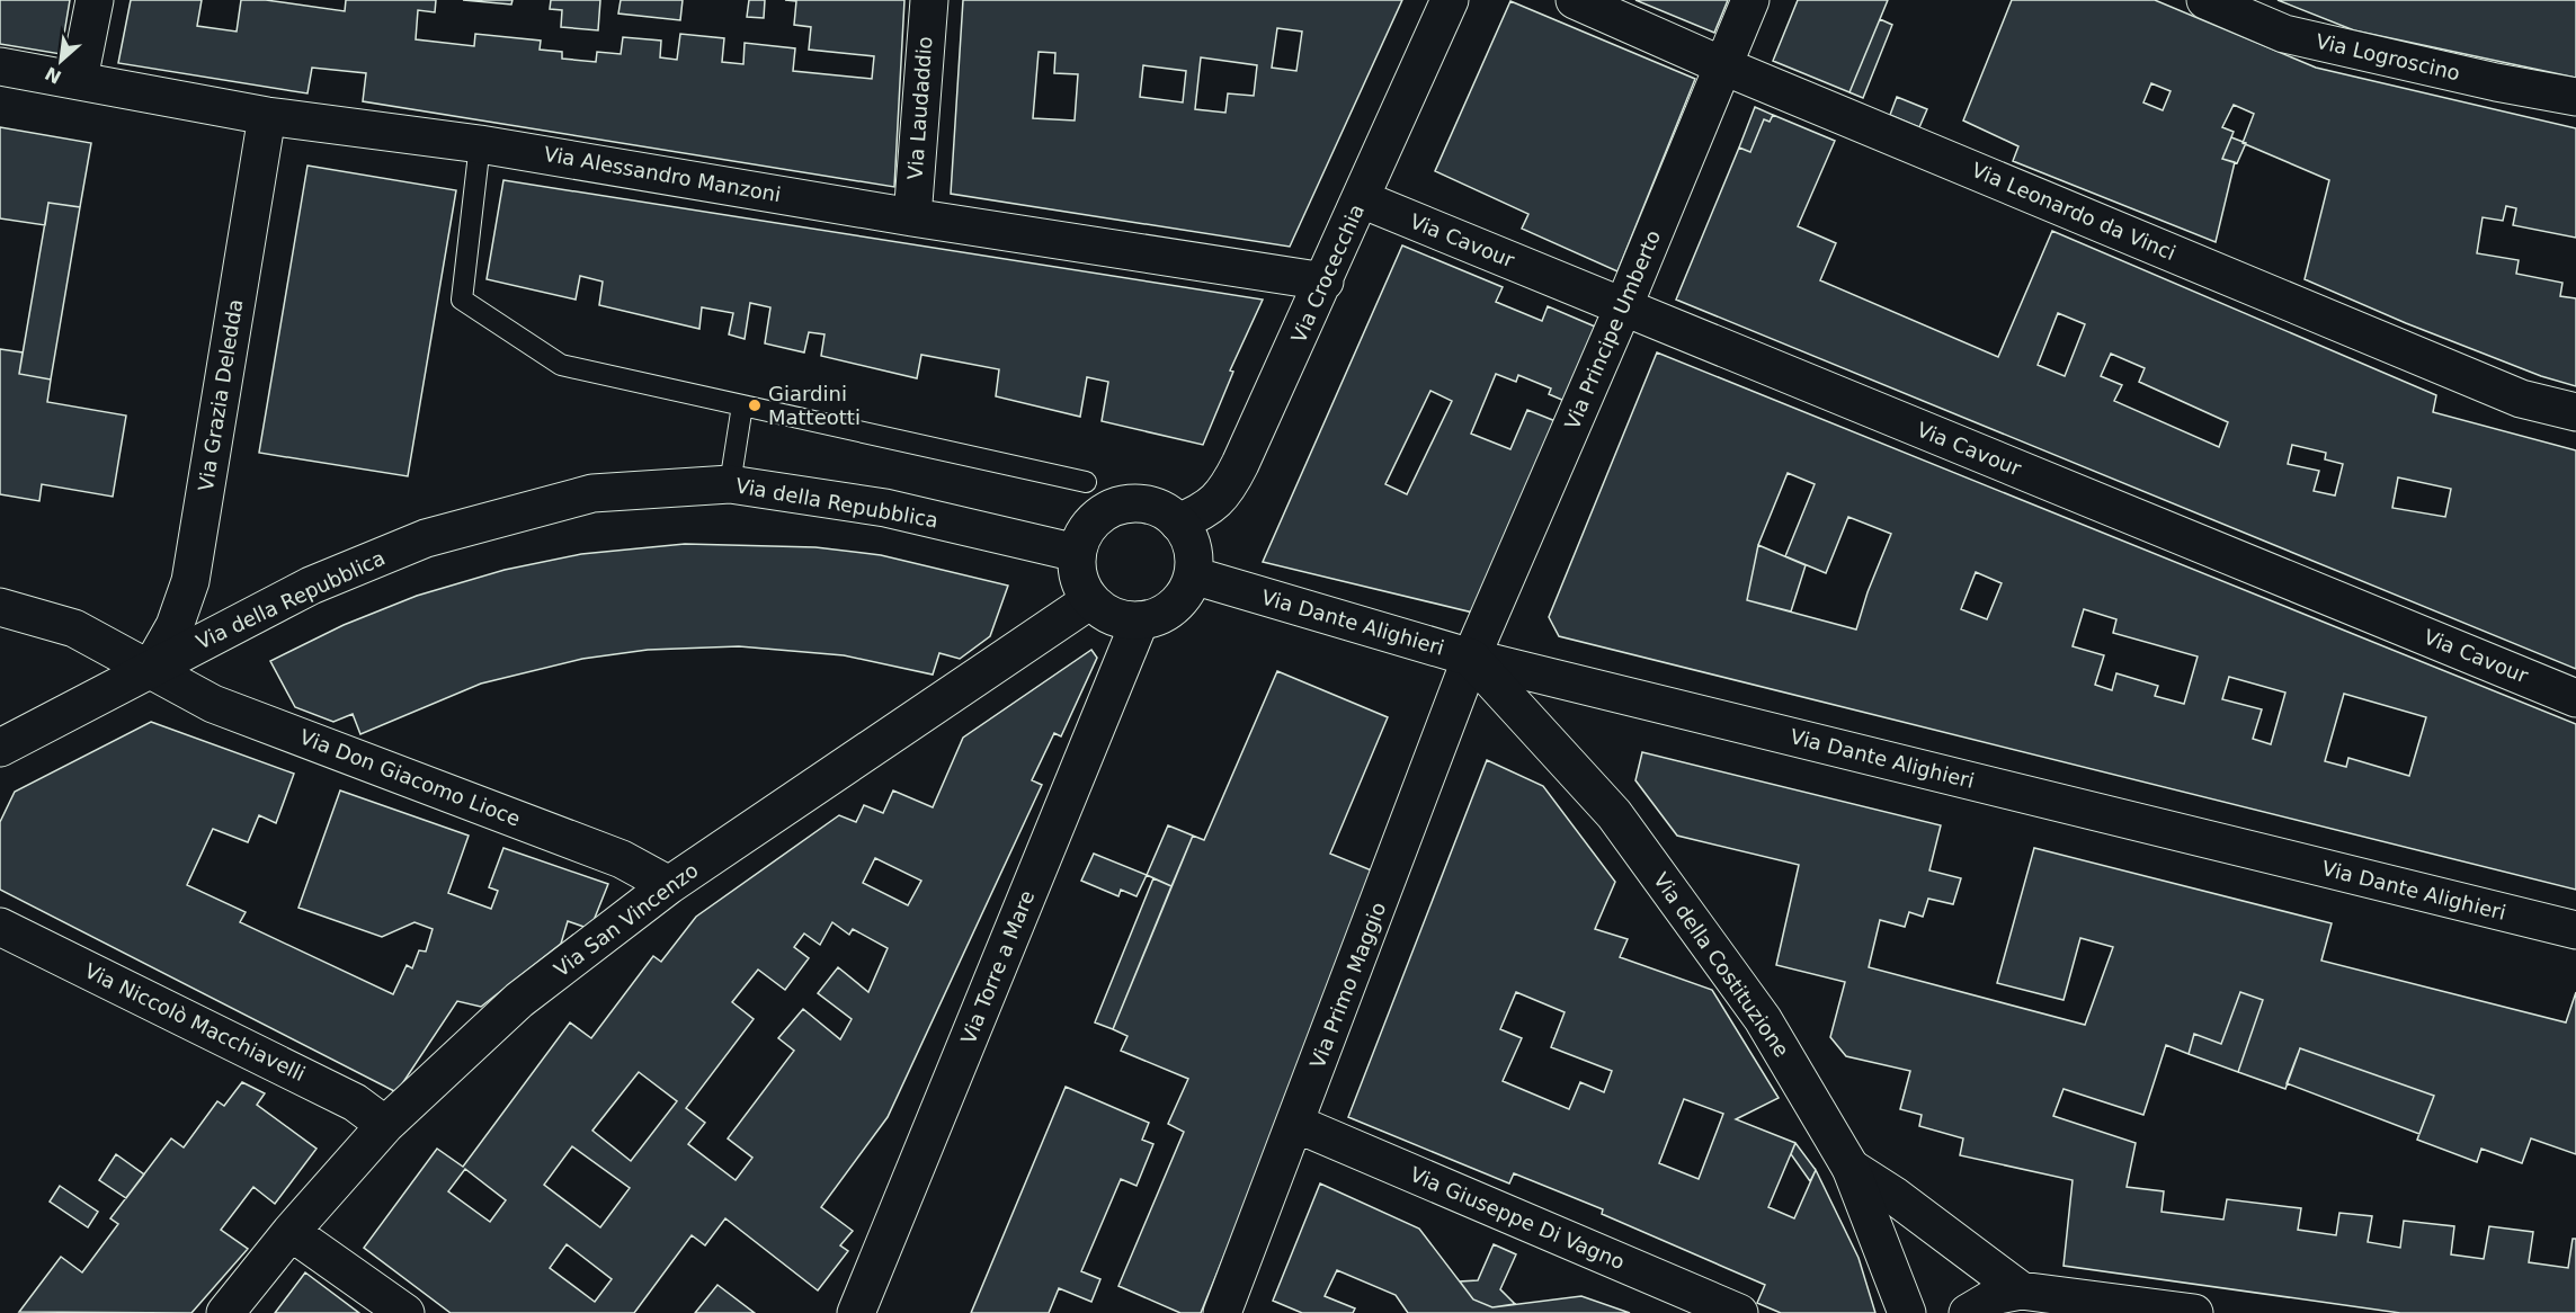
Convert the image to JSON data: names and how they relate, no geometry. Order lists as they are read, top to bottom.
{
  "streets": {
    "street": [
      "Via Logroscino",
      "Via Laudaddio",
      "Via Alessandro Manzoni",
      "Via Leonardo da Vinci",
      "Via Cavour",
      "Via Crocecchia",
      "Via Principe Umberto",
      "Via Grazia Deledda",
      "Via della Repubblica",
      "Via Dante Alighieri",
      "Via Don Giacomo Lioce",
      "Via San Vincenzo",
      "Via della Costituzione",
      "Via Torre a Mare",
      "Via Primo Maggio",
      "Via Niccolò Macchiavelli",
      "Via Giuseppe Di Vagno"
    ]
  },
  "crossings": [
    ["Via Laudaddio", "Via Alessandro Manzoni"],
    ["Via Alessandro Manzoni", "Via Crocecchia"],
    ["Via Alessandro Manzoni", "Via Grazia Deledda"],
    ["Via Leonardo da Vinci", "Via Principe Umberto"],
    ["Via Cavour", "Via Crocecchia"],
    ["Via Cavour", "Via Principe Umberto"],
    ["Via Crocecchia", "Via della Repubblica"],
    ["Via Crocecchia", "Via Dante Alighieri"],
    ["Via Crocecchia", "Via San Vincenzo"],
    ["Via Crocecchia", "Via Torre a Mare"],
    ["Via Principe Umberto", "Via Dante Alighieri"],
    ["Via Principe Umberto", "Via della Costituzione"],
    ["Via Principe Umberto", "Via Primo Maggio"],
    ["Via Grazia Deledda", "Via della Repubblica"],
    ["Via Grazia Deledda", "Via Don Giacomo Lioce"],
    ["Via della Repubblica", "Via Dante Alighieri"],
    ["Via della Repubblica", "Via Don Giacomo Lioce"],
    ["Via della Repubblica", "Via San Vincenzo"],
    ["Via della Repubblica", "Via Torre a Mare"],
    ["Via Dante Alighieri", "Via San Vincenzo"],
    ["Via Dante Alighieri", "Via della Costituzione"],
    ["Via Dante Alighieri", "Via Torre a Mare"],
    ["Via Dante Alighieri", "Via Primo Maggio"],
    ["Via Don Giacomo Lioce", "Via San Vincenzo"],
    ["Via San Vincenzo", "Via Torre a Mare"],
    ["Via San Vincenzo", "Via Niccolò Macchiavelli"],
    ["Via della Costituzione", "Via Primo Maggio"],
    ["Via Primo Maggio", "Via Giuseppe Di Vagno"]
  ],
  "places": ["Giardini Matteotti"],
  "north": "bottom left"
}
